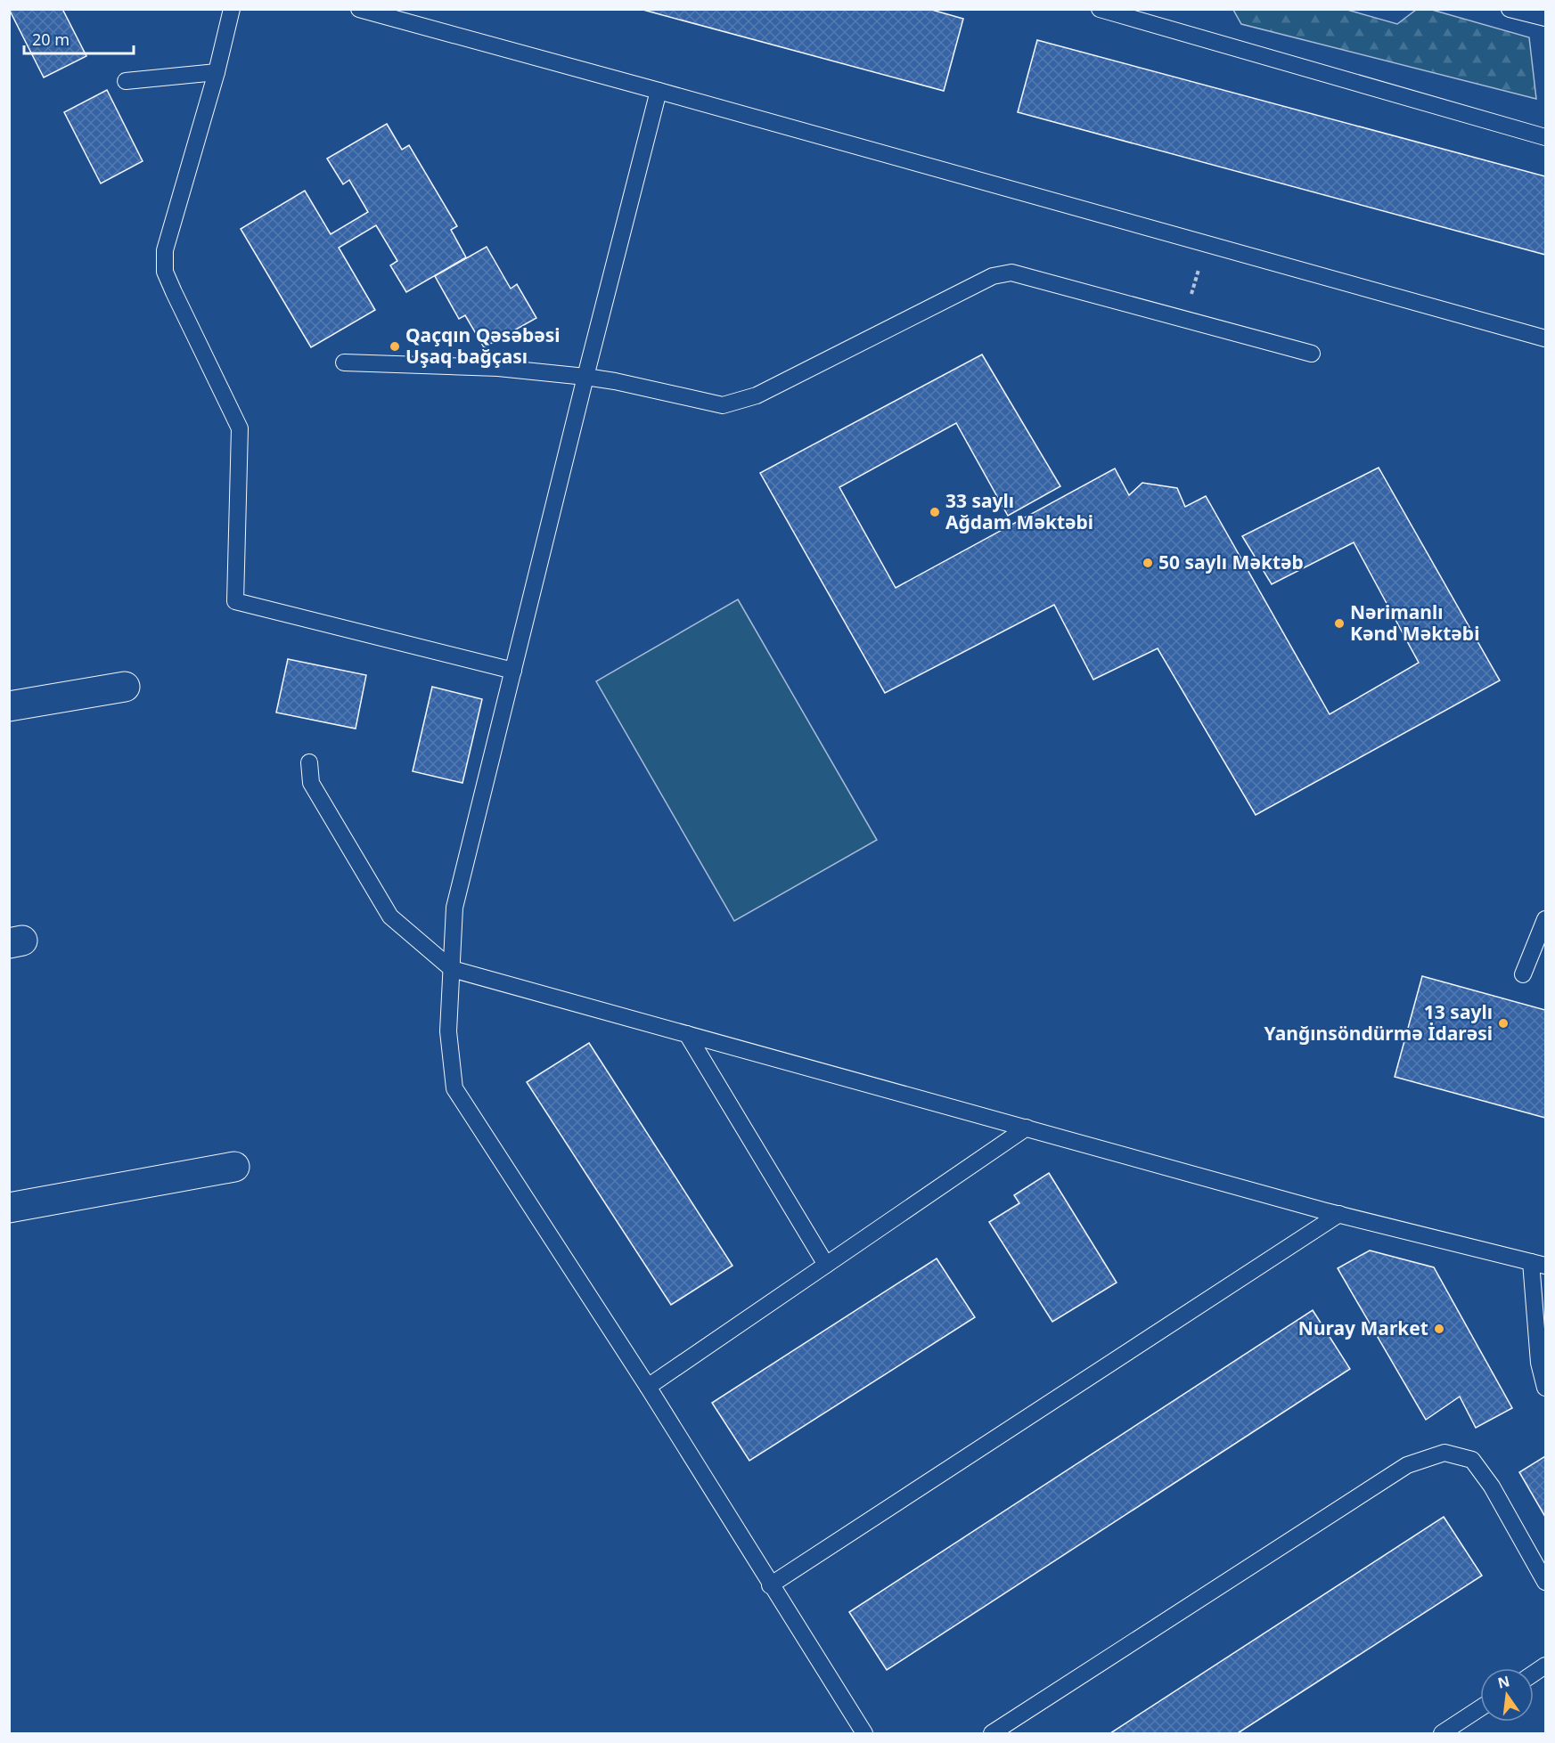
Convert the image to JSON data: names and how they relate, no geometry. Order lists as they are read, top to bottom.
{
  "places": [
    "Qaçqın Qəsəbəsi Uşaq bağçası",
    "33 saylı Ağdam Məktəbi",
    "50 saylı Məktəb",
    "Nərimanlı Kənd Məktəbi",
    "13 saylı Yanğınsöndürmə İdarəsi",
    "Nuray Market"
  ],
  "scale_bar": "20 m",
  "north": "top"
}
